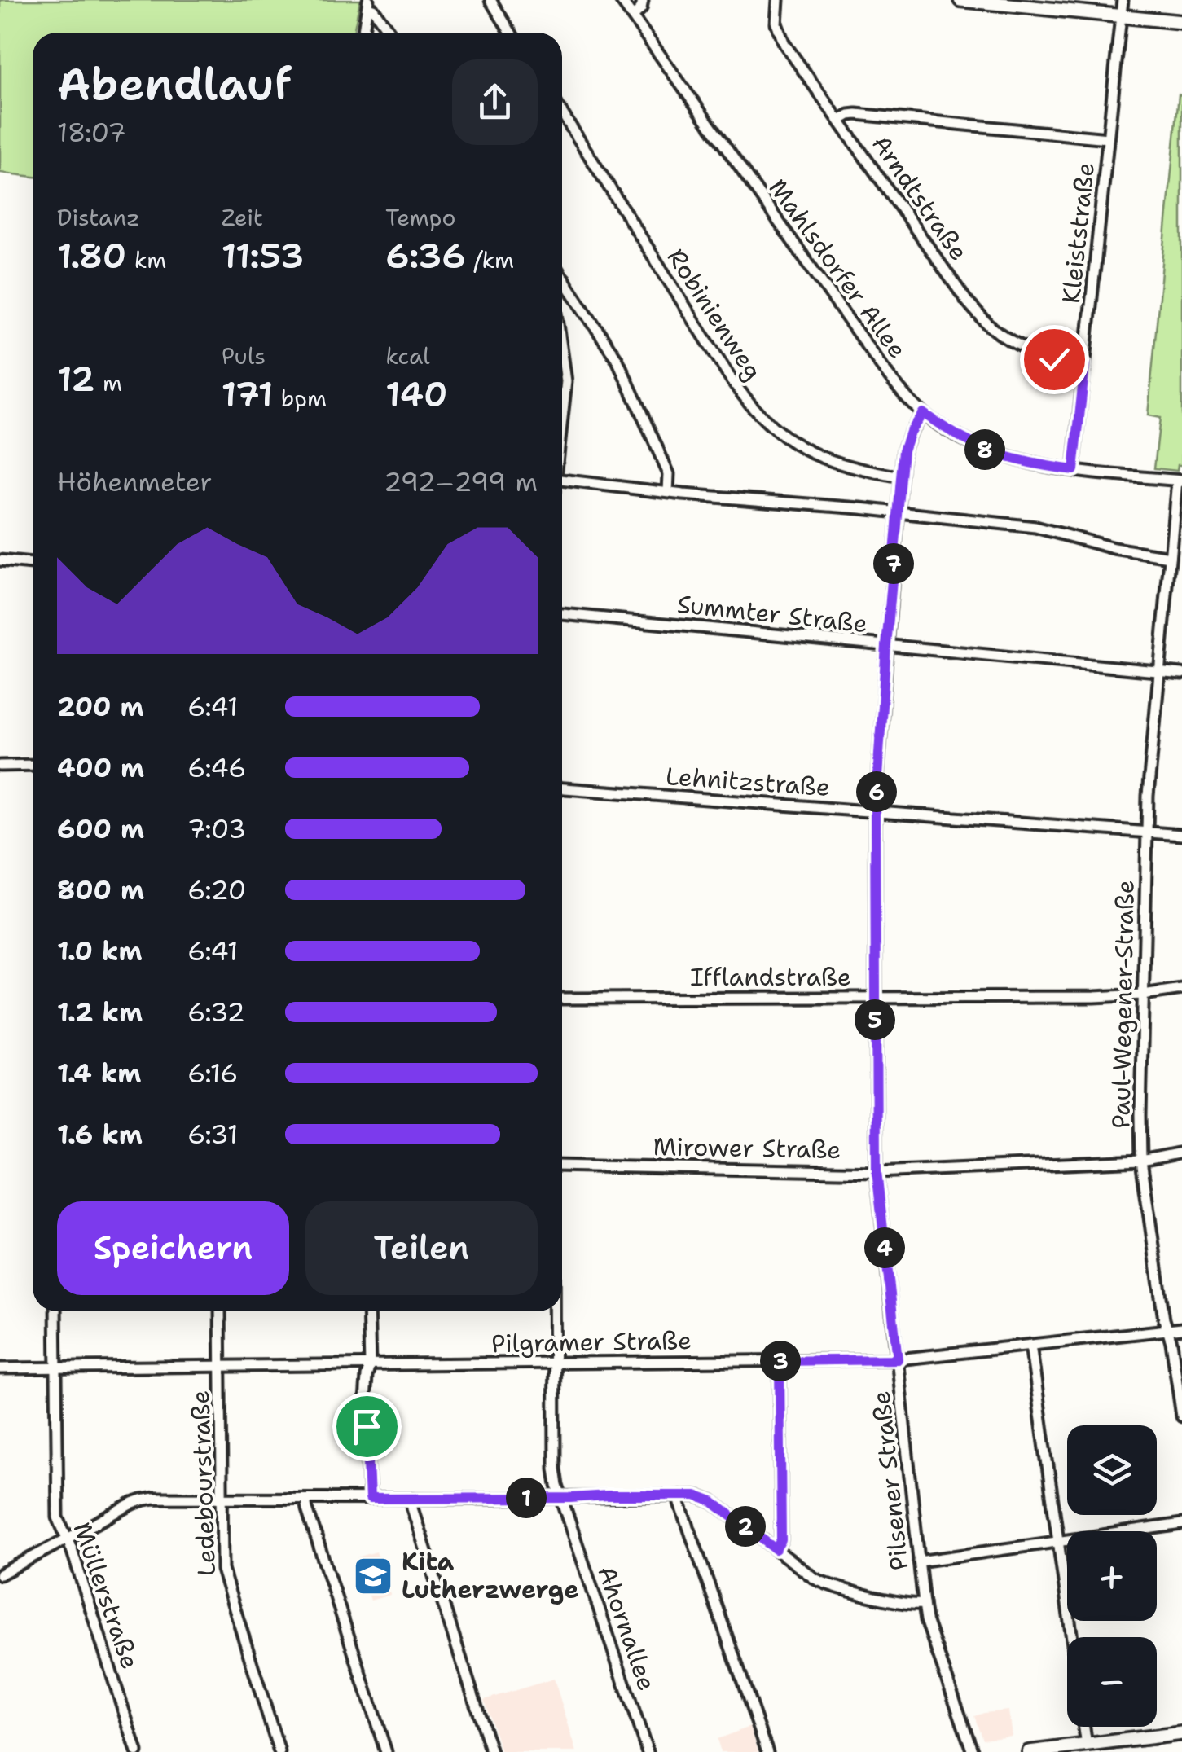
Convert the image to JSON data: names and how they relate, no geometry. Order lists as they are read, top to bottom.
{
  "streets": {
    "street": [
      "Arndtstraße",
      "Kleiststraße",
      "Mahlsdorfer Allee",
      "Robinienweg",
      "Summter Straße",
      "Lehnitzstraße",
      "Ifflandstraße",
      "Paul-Wegener-Straße",
      "Mirower Straße",
      "Pilgramer Straße",
      "Pilsener Straße",
      "Ledebourstraße",
      "Müllerstraße",
      "Ahornallee"
    ]
  },
  "crossings": [
    ["Arndtstraße", "Kleiststraße"],
    ["Kleiststraße", "Mahlsdorfer Allee"],
    ["Mahlsdorfer Allee", "Paul-Wegener-Straße"],
    ["Summter Straße", "Paul-Wegener-Straße"],
    ["Summter Straße", "Pilsener Straße"],
    ["Lehnitzstraße", "Paul-Wegener-Straße"],
    ["Lehnitzstraße", "Pilsener Straße"],
    ["Ifflandstraße", "Paul-Wegener-Straße"],
    ["Ifflandstraße", "Pilsener Straße"],
    ["Paul-Wegener-Straße", "Mirower Straße"],
    ["Paul-Wegener-Straße", "Pilgramer Straße"],
    ["Mirower Straße", "Pilsener Straße"],
    ["Pilgramer Straße", "Pilsener Straße"],
    ["Pilgramer Straße", "Ledebourstraße"],
    ["Pilgramer Straße", "Müllerstraße"],
    ["Pilgramer Straße", "Ahornallee"]
  ],
  "places": {
    "school or university": ["Kita Lutherzwerge"]
  },
  "page": {
    "heading": ["Abendlauf", "18:07"],
    "stats": [
      ["Distanz", "1.80 km"],
      ["Zeit", "11:53"],
      ["Tempo", "6:36 /km"],
      ["12 m"],
      ["Puls", "171 bpm"],
      ["kcal", "140"]
    ],
    "pins": [
      "8",
      "7",
      "6",
      "5",
      "4",
      "3",
      "1",
      "2"
    ],
    "chart": ["Höhenmeter", "292–299 m"],
    "list": [
      {
        "name": "200 m",
        "note": "6:41"
      },
      {
        "name": "400 m",
        "note": "6:46"
      },
      {
        "name": "600 m",
        "note": "7:03"
      },
      {
        "name": "800 m",
        "note": "6:20"
      },
      {
        "name": "1.0 km",
        "note": "6:41"
      },
      {
        "name": "1.2 km",
        "note": "6:32"
      },
      {
        "name": "1.4 km",
        "note": "6:16"
      },
      {
        "name": "1.6 km",
        "note": "6:31"
      }
    ],
    "buttons": ["Speichern", "Teilen"],
    "map_buttons": ["+", "−"]
  }
}
